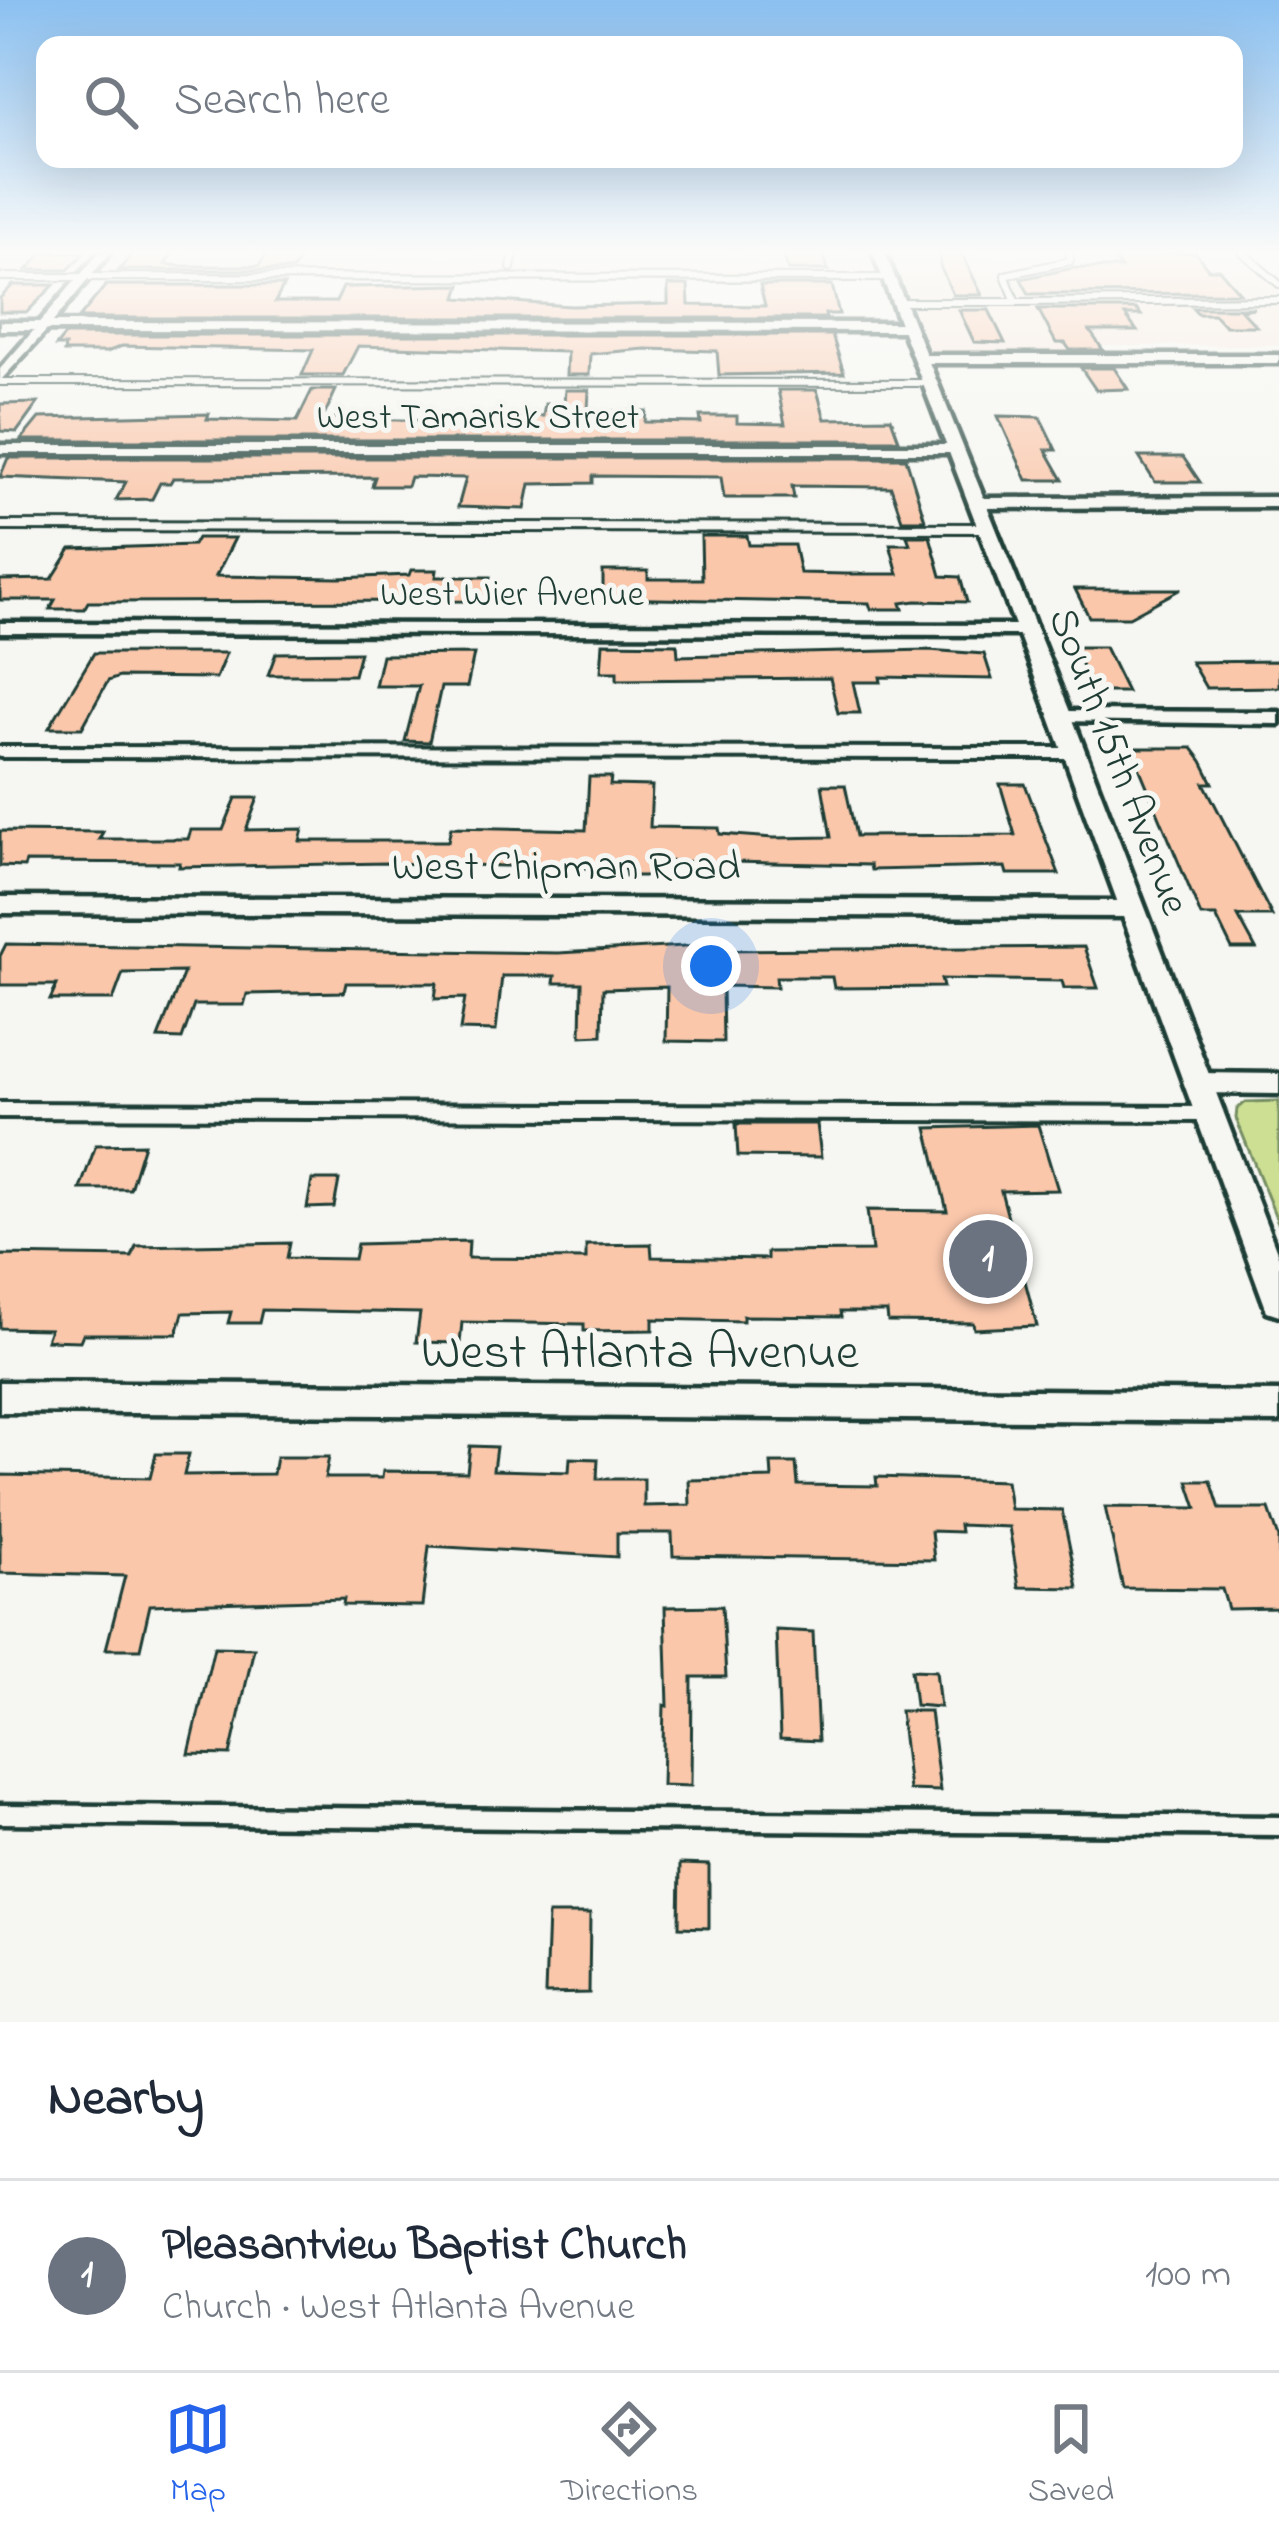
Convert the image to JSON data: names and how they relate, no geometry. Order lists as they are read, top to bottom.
{
  "streets": {
    "street": [
      "West Tamarisk Street",
      "West Wier Avenue",
      "South 15th Avenue",
      "West Chipman Road",
      "West Atlanta Avenue"
    ]
  },
  "crossings": [
    ["West Tamarisk Street", "South 15th Avenue"],
    ["West Wier Avenue", "South 15th Avenue"],
    ["South 15th Avenue", "West Chipman Road"]
  ],
  "page": {
    "search": "Search here",
    "pins": "1",
    "heading": "Nearby",
    "list": [
      {
        "mark": "1",
        "name": "Pleasantview Baptist Church",
        "note": "Church · West Atlanta Avenue",
        "value": "100 m"
      }
    ],
    "nav": ["Map", "Directions", "Saved"]
  }
}
